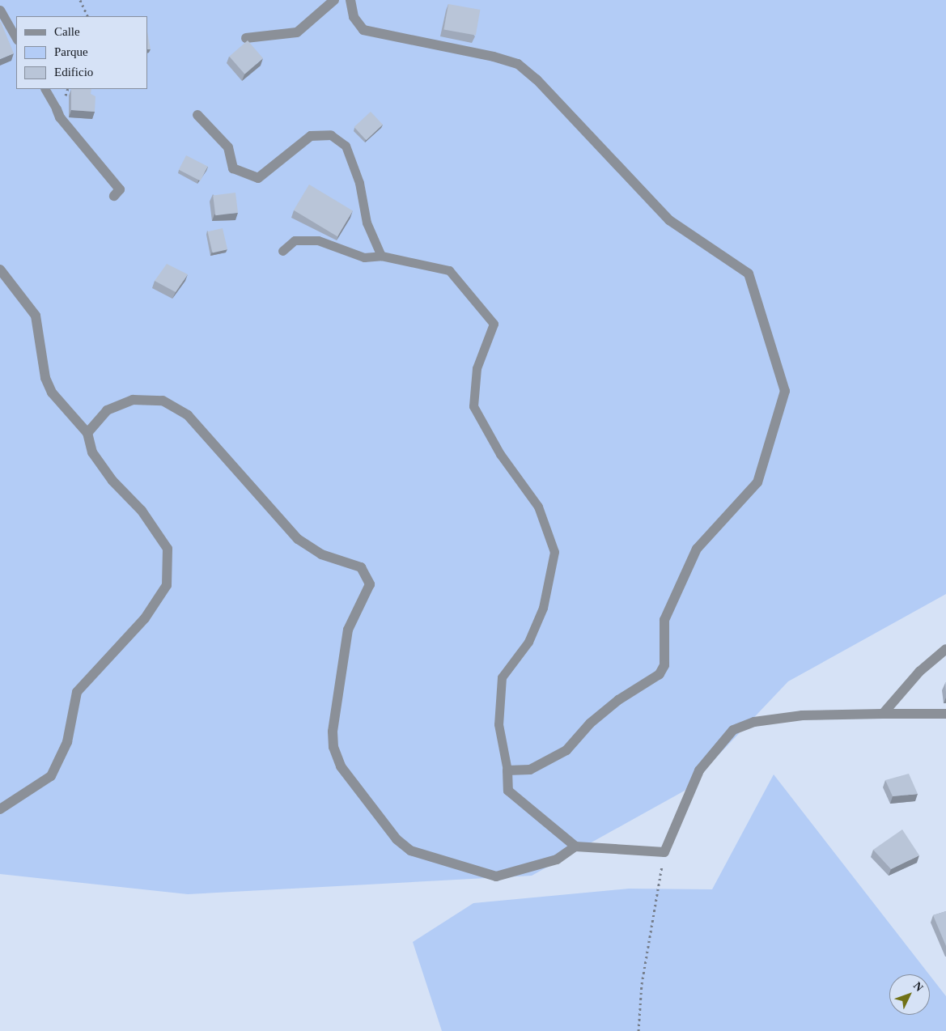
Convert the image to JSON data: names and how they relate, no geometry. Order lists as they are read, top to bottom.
{
  "legend": ["Calle", "Parque", "Edificio"],
  "north": "top right"
}
